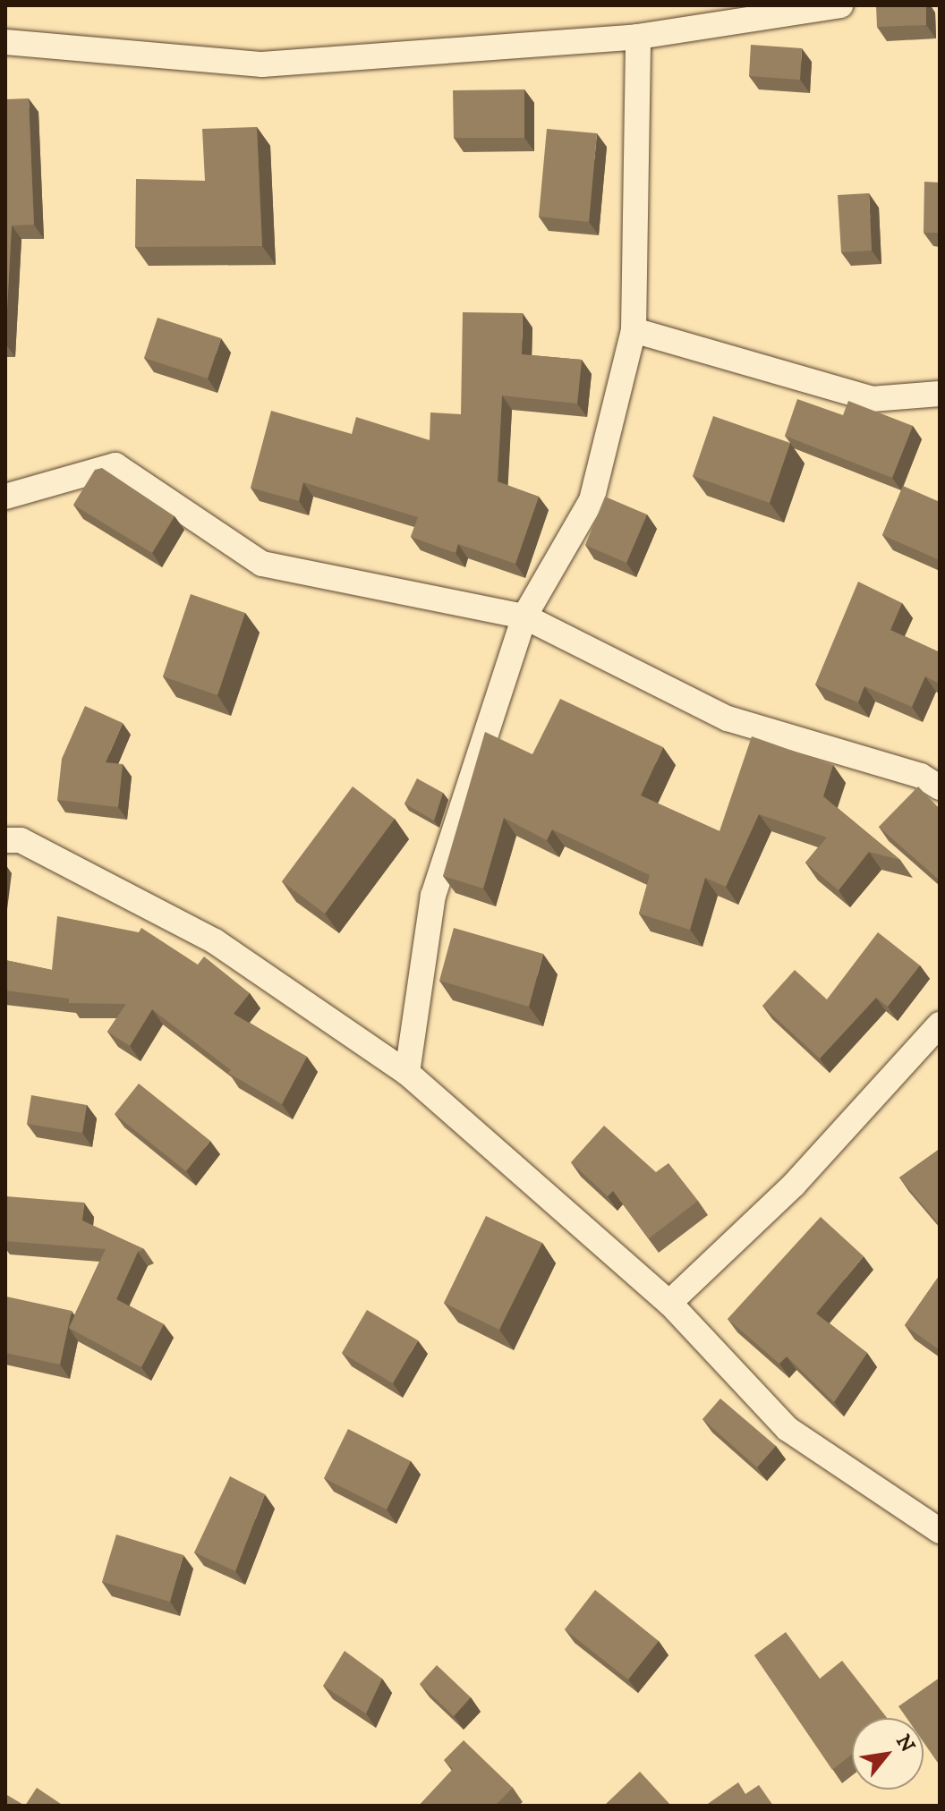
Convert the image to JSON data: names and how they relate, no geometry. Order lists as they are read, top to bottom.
{
  "north": "top right"
}
